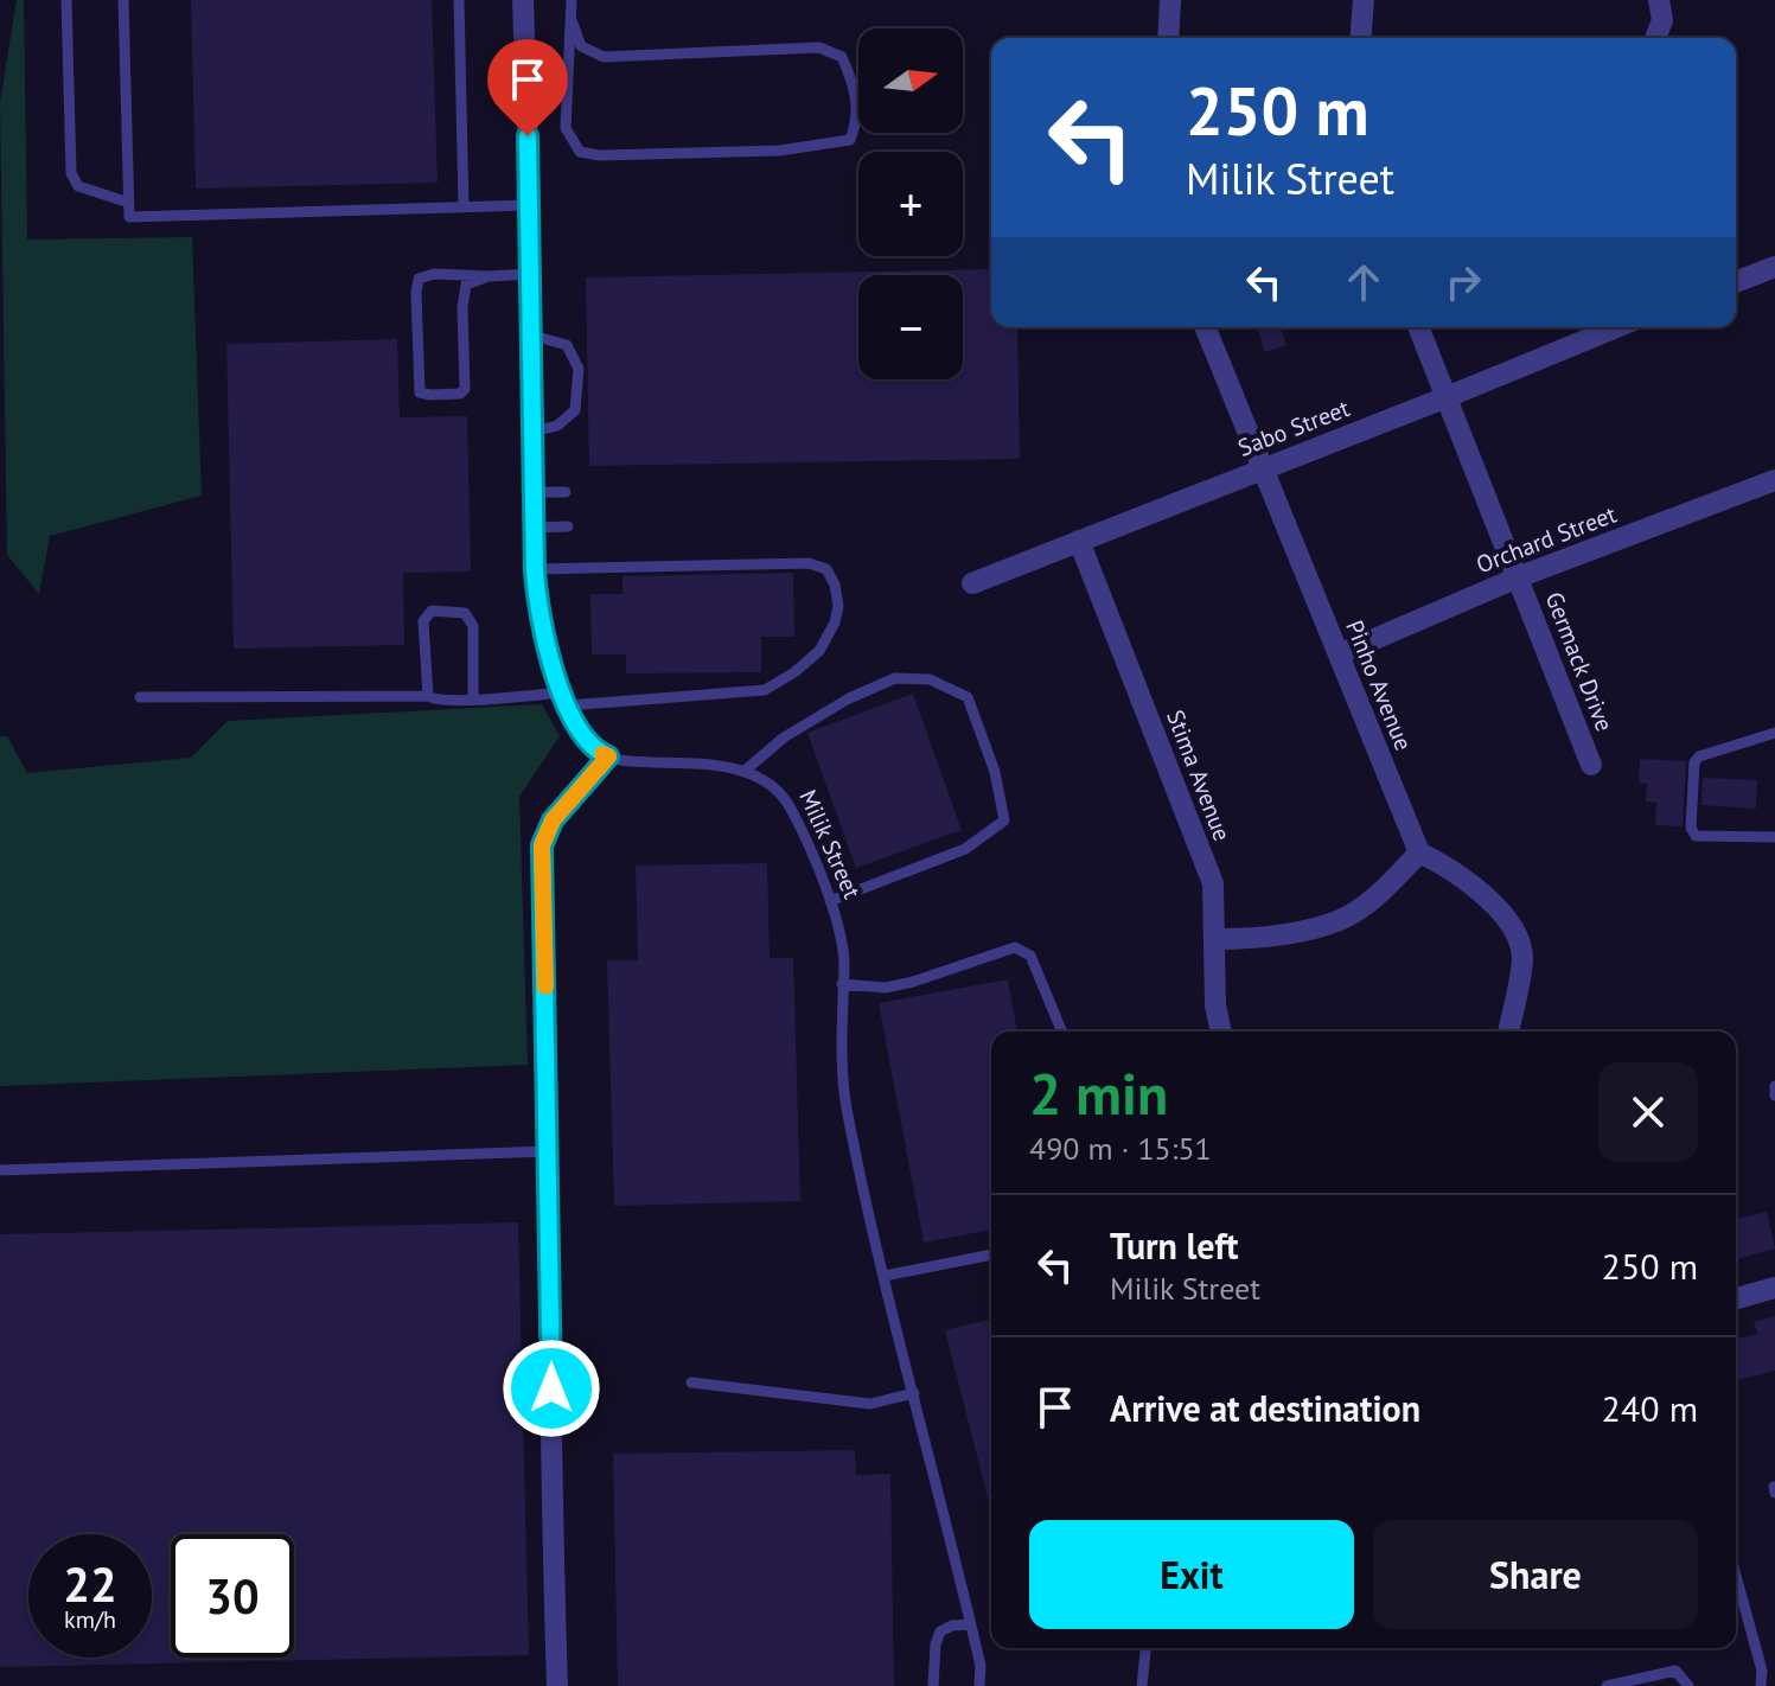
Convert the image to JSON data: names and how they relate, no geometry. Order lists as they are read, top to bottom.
{
  "streets": {
    "street": [
      "Sabo Street",
      "Orchard Street",
      "Germack Drive",
      "Pinho Avenue",
      "Stima Avenue"
    ],
    "lane": ["Milik Street"]
  },
  "crossings": [
    ["Sabo Street", "Germack Drive"],
    ["Sabo Street", "Pinho Avenue"],
    ["Sabo Street", "Stima Avenue"],
    ["Orchard Street", "Germack Drive"],
    ["Orchard Street", "Pinho Avenue"]
  ],
  "north": "right",
  "page": {
    "map_buttons": ["+", "−"],
    "turn": ["250 m", "Milik Street"],
    "heading": ["2 min", "490 m · 15:51"],
    "list": [
      {
        "name": "Turn left",
        "note": "Milik Street",
        "value": "250 m"
      },
      {
        "name": "Arrive at destination",
        "value": "240 m"
      }
    ],
    "buttons": ["Exit", "Share"],
    "speed": "22 km/h",
    "limit": "30"
  }
}
